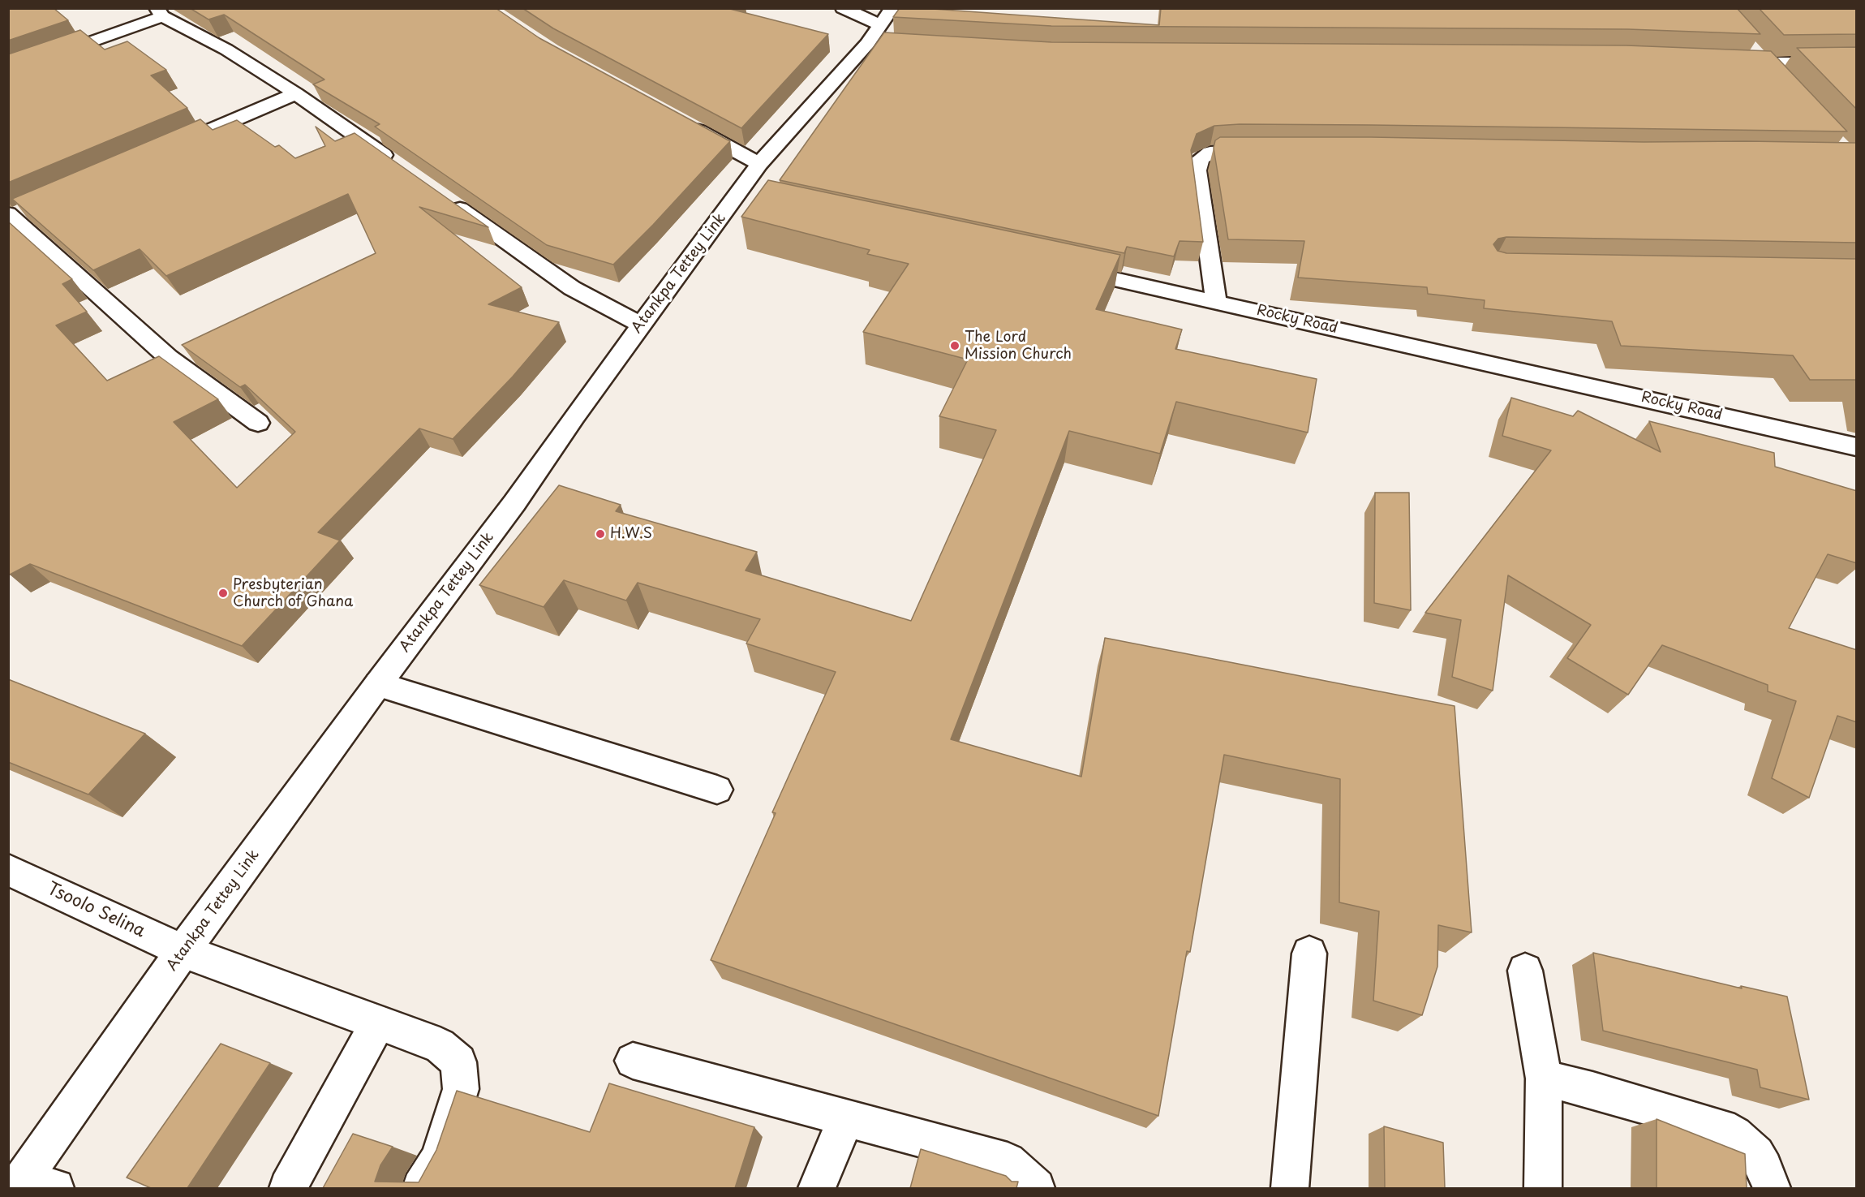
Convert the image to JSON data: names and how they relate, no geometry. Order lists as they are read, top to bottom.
{
  "streets": {
    "street": ["Atankpa Tettey Link", "Rocky Road", "Tsoolo Selina"]
  },
  "crossings": [
    ["Atankpa Tettey Link", "Tsoolo Selina"]
  ],
  "places": ["The Lord Mission Church", "H.W.S", "Presbyterian Church of Ghana"]
}
